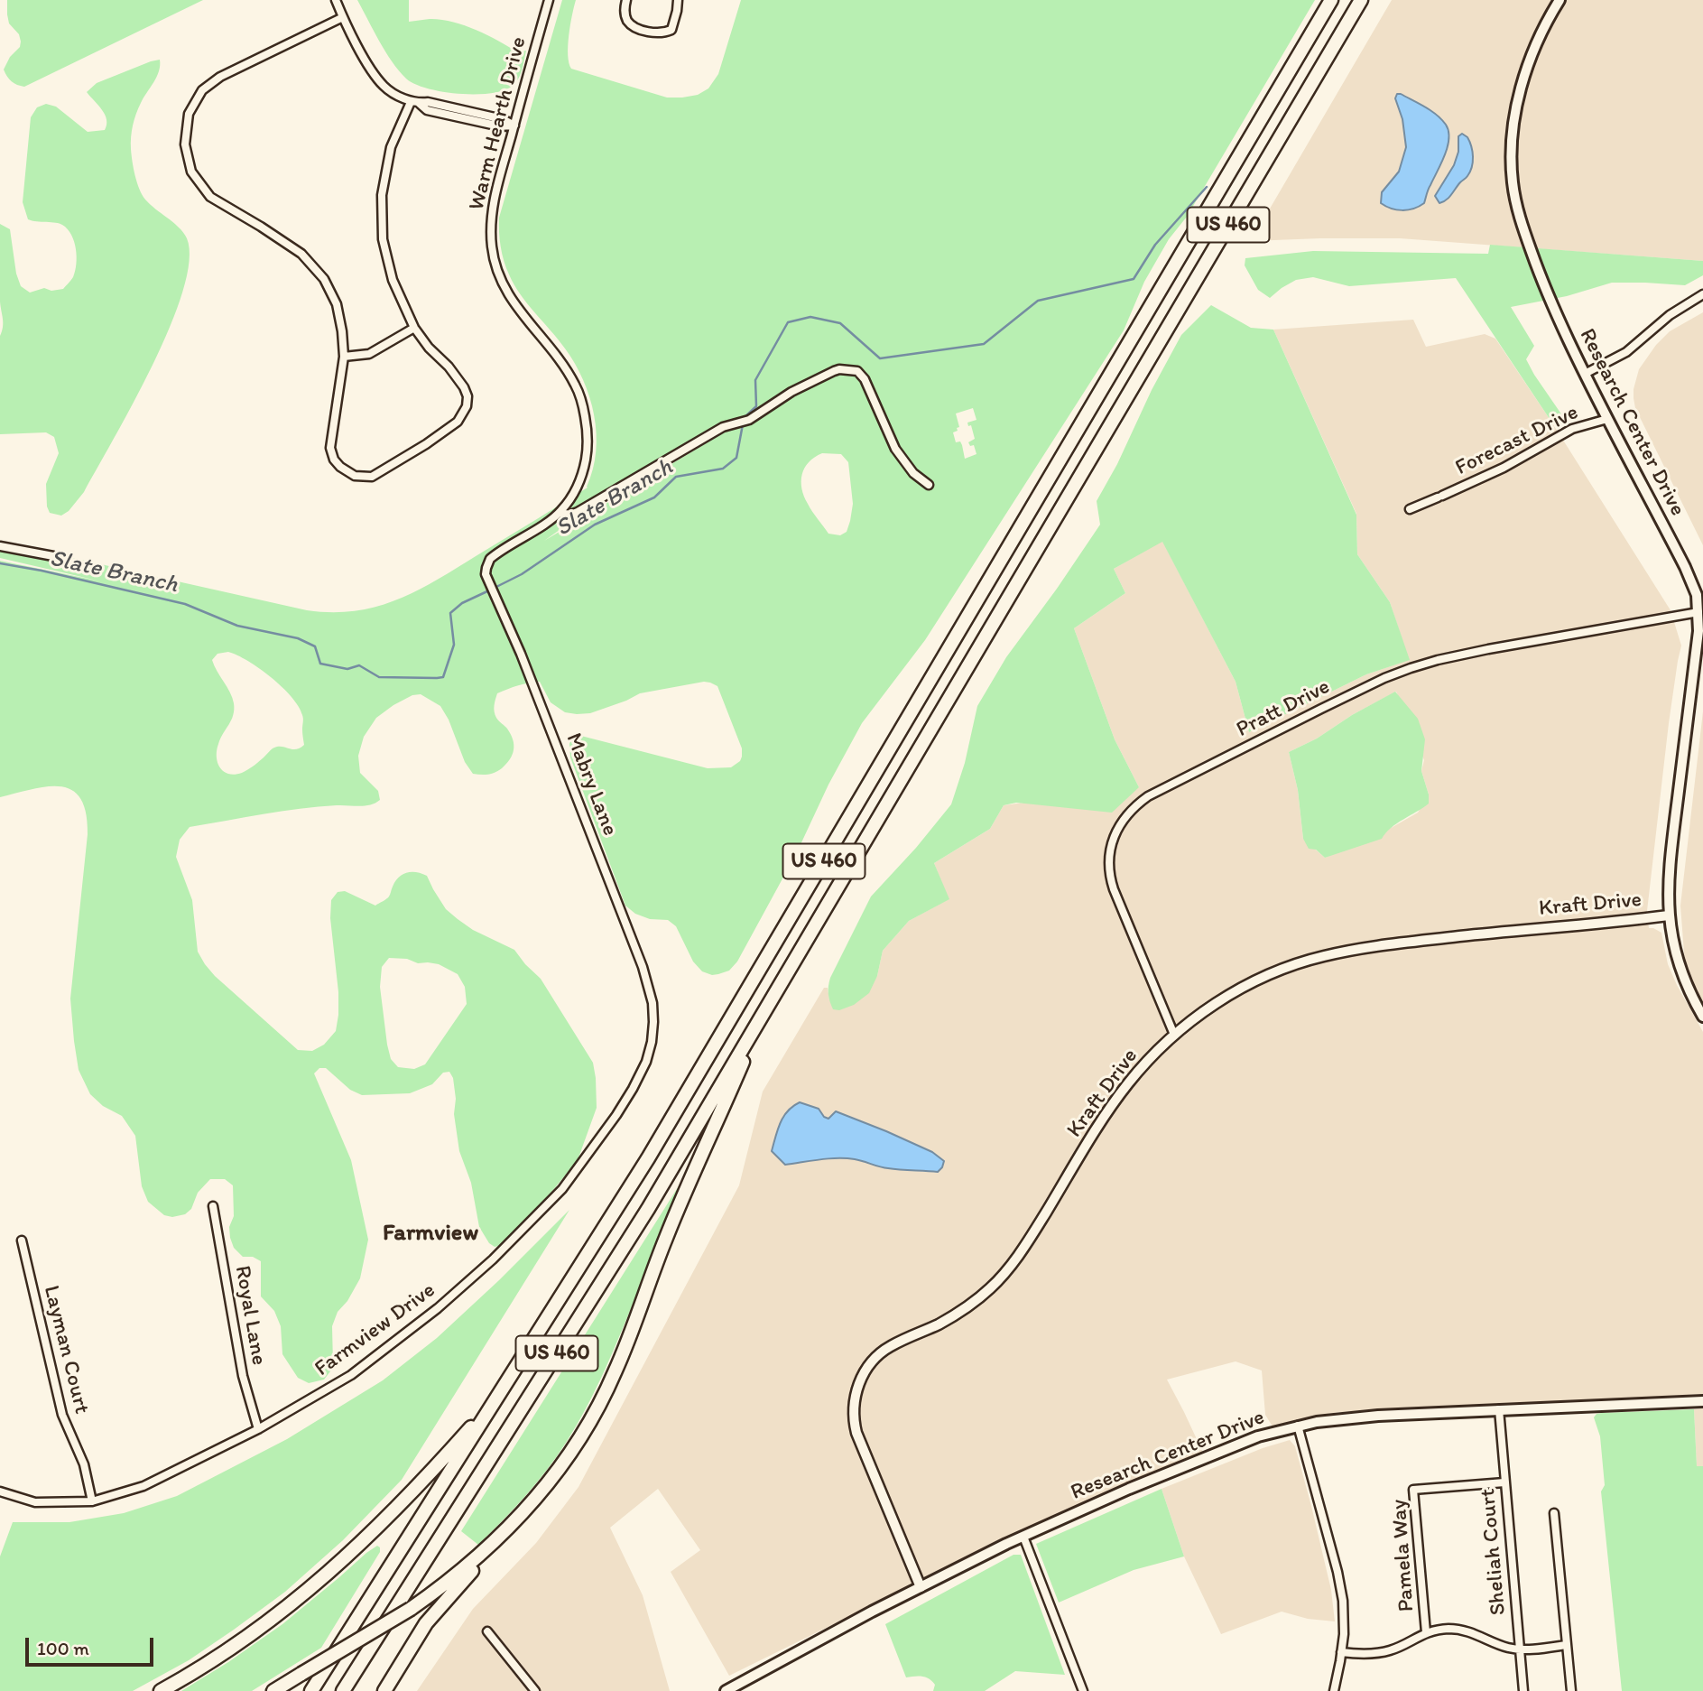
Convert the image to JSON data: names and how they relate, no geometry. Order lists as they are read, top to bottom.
{
  "streets": {
    "highway": ["US 460"],
    "main road": ["Research Center Drive"],
    "street": [
      "Warm Hearth Drive",
      "Forecast Drive",
      "Pratt Drive",
      "Mabry Lane",
      "Kraft Drive",
      "Royal Lane",
      "Farmview Drive",
      "Layman Court",
      "Sheliah Court",
      "Pamela Way"
    ]
  },
  "crossings": [
    ["Warm Hearth Drive", "Mabry Lane"],
    ["Research Center Drive", "Forecast Drive"],
    ["Research Center Drive", "Pratt Drive"],
    ["Research Center Drive", "Kraft Drive"],
    ["Research Center Drive", "Sheliah Court"],
    ["Pratt Drive", "Kraft Drive"],
    ["Mabry Lane", "Farmview Drive"],
    ["Royal Lane", "Farmview Drive"],
    ["Farmview Drive", "Layman Court"],
    ["Sheliah Court", "Pamela Way"]
  ],
  "districts": ["Farmview"],
  "water": ["Slate Branch"],
  "scale_bar": "100 m"
}
